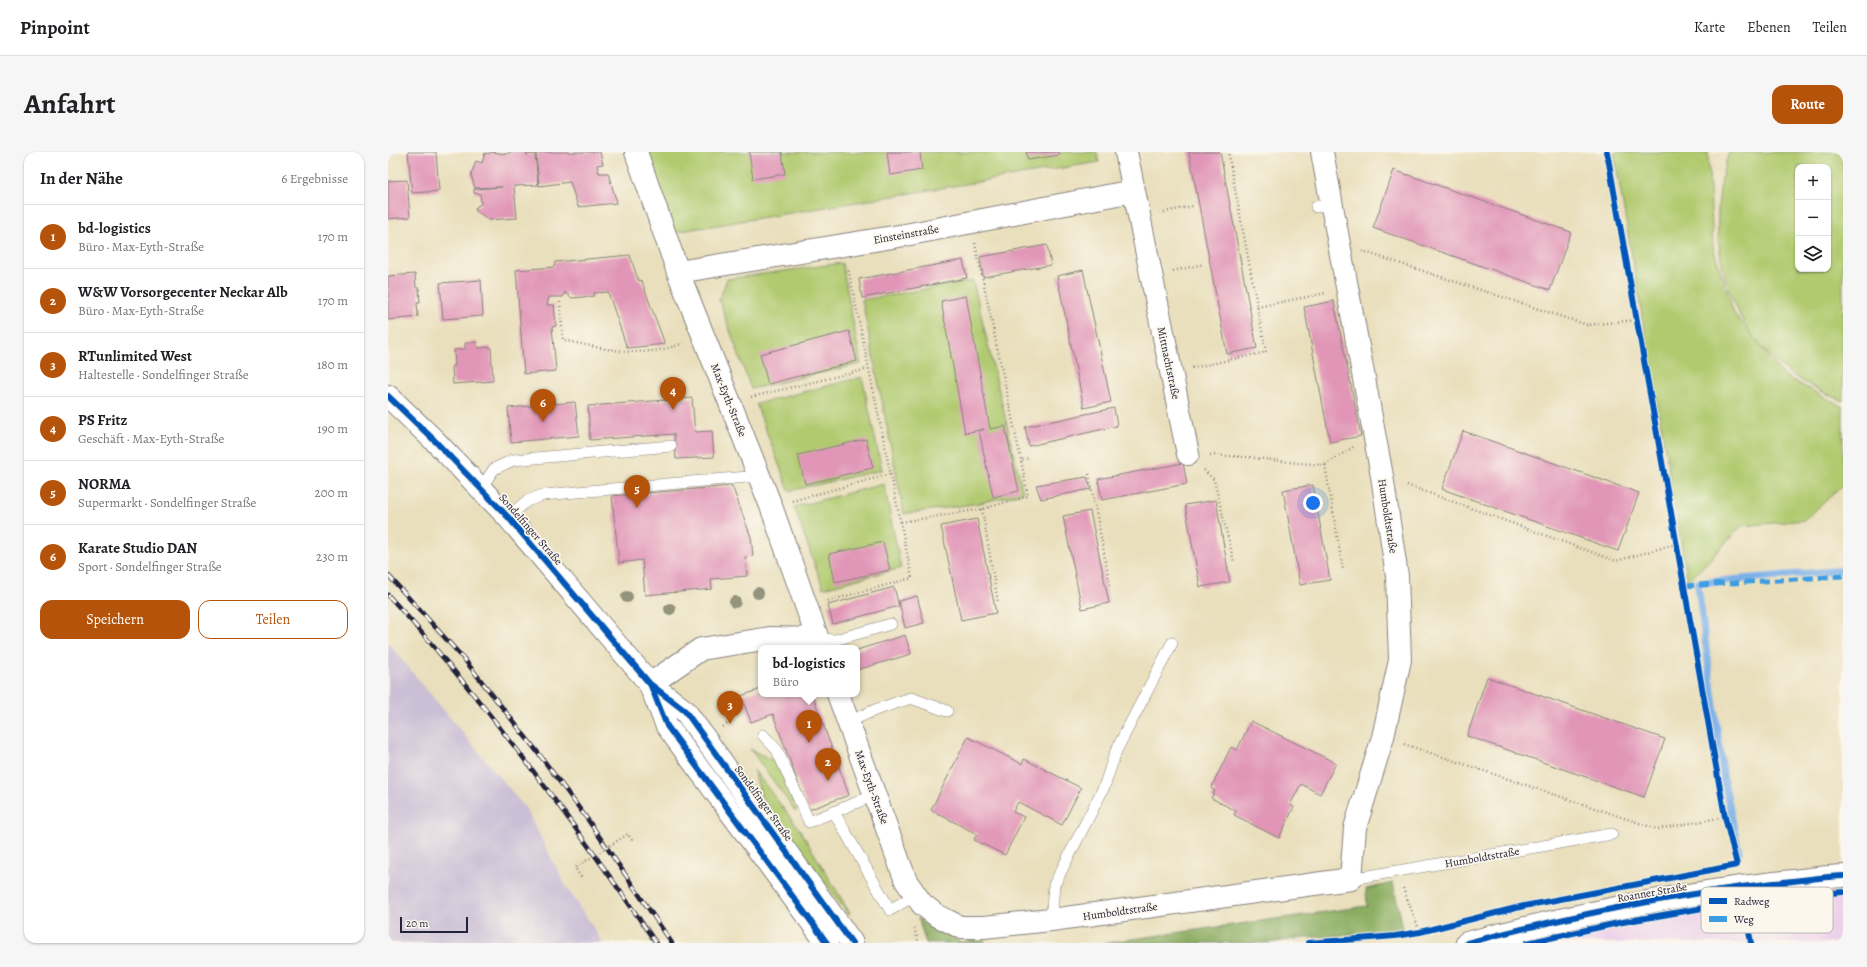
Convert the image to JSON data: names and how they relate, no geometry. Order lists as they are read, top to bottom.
{
  "streets": {
    "street": [
      "Einsteinstraße",
      "Mittnachtstraße",
      "Max-Eyth-Straße",
      "Humboldtstraße",
      "Sondelfinger Straße",
      "Roanner Straße"
    ]
  },
  "crossings": [
    ["Einsteinstraße", "Mittnachtstraße"],
    ["Einsteinstraße", "Max-Eyth-Straße"],
    ["Max-Eyth-Straße", "Humboldtstraße"]
  ],
  "legend": ["Radweg", "Weg"],
  "scale_bar": "20 m",
  "page": {
    "header": "Pinpoint",
    "nav": ["Karte", "Ebenen", "Teilen"],
    "title": "Anfahrt",
    "buttons": [
      "Route",
      ["Speichern", "Teilen"]
    ],
    "heading": ["In der Nähe", "6 Ergebnisse"],
    "map_buttons": ["+", "−"],
    "list": [
      {
        "mark": "1",
        "name": "bd-logistics",
        "note": "Büro · Max-Eyth-Straße",
        "value": "170 m"
      },
      {
        "mark": "2",
        "name": "W&W Vorsorgecenter Neckar Alb",
        "note": "Büro · Max-Eyth-Straße",
        "value": "170 m"
      },
      {
        "mark": "3",
        "name": "RTunlimited West",
        "note": "Haltestelle · Sondelfinger Straße",
        "value": "180 m"
      },
      {
        "mark": "4",
        "name": "PS Fritz",
        "note": "Geschäft · Max-Eyth-Straße",
        "value": "190 m"
      },
      {
        "mark": "5",
        "name": "NORMA",
        "note": "Supermarkt · Sondelfinger Straße",
        "value": "200 m"
      },
      {
        "mark": "6",
        "name": "Karate Studio DAN",
        "note": "Sport · Sondelfinger Straße",
        "value": "230 m"
      }
    ],
    "pins": [
      "4",
      "6",
      "5",
      "3",
      "1",
      "2"
    ],
    "popup": ["bd-logistics", "Büro"],
    "scale": "20 m"
  }
}
